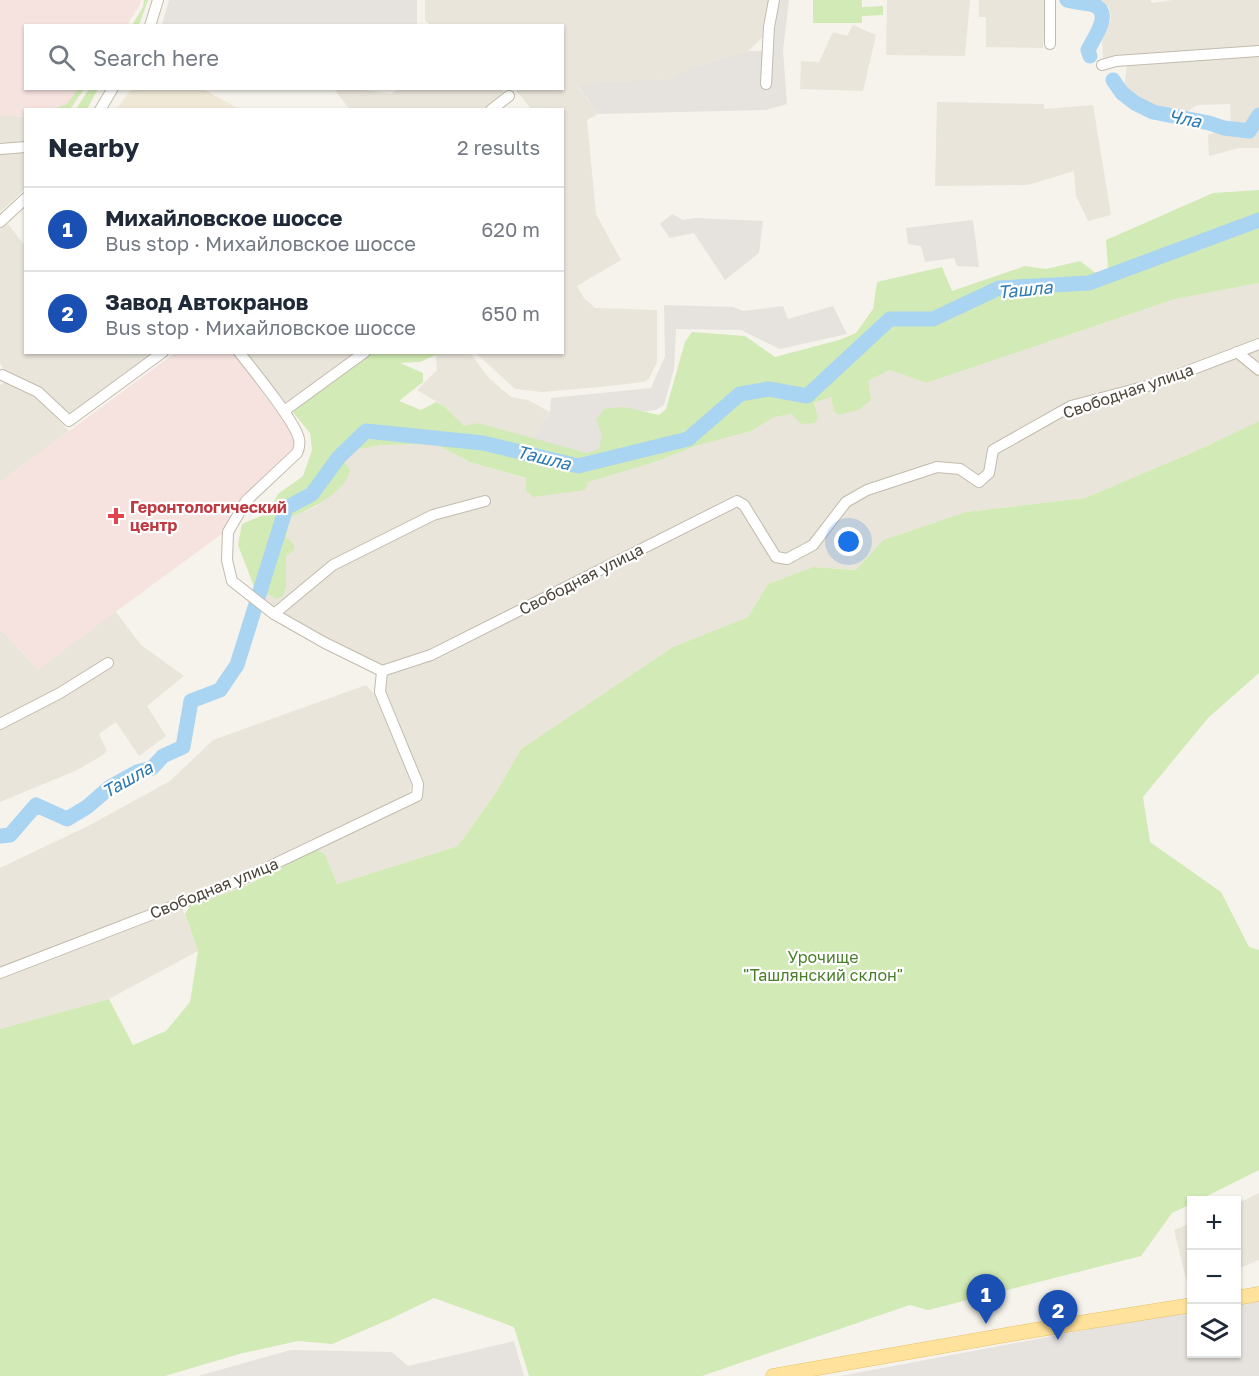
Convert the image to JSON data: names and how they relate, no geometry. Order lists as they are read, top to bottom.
{
  "streets": {
    "street": ["Свободная улица"]
  },
  "water": ["Чла", "Ташла"],
  "parks": ["Урочище \"Ташлянский склон\""],
  "places": {
    "health": ["Геронтологический центр"]
  },
  "page": {
    "search": "Search here",
    "heading": ["Nearby", "2 results"],
    "list": [
      {
        "mark": "1",
        "name": "Михайловское шоссе",
        "note": "Bus stop · Михайловское шоссе",
        "value": "620 m"
      },
      {
        "mark": "2",
        "name": "Завод Автокранов",
        "note": "Bus stop · Михайловское шоссе",
        "value": "650 m"
      }
    ],
    "map_buttons": ["+", "−"],
    "pins": ["1", "2"]
  }
}
